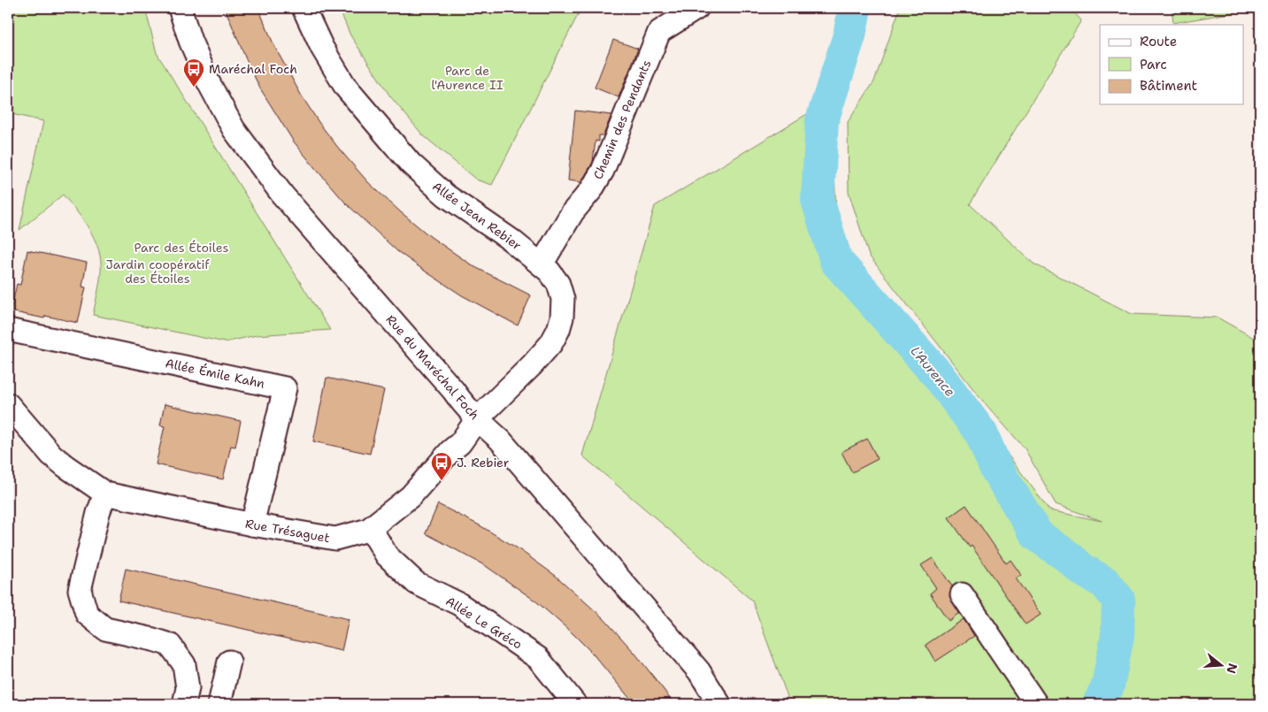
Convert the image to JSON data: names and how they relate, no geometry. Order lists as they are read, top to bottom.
{
  "streets": {
    "street": [
      "Chemin des Pendants",
      "Allée Jean Rebier",
      "Rue du Maréchal Foch",
      "Allée Émile Kahn",
      "Rue Trésaguet",
      "Allée Le Gréco"
    ]
  },
  "crossings": [
    ["Chemin des Pendants", "Allée Jean Rebier"],
    ["Allée Jean Rebier", "Rue du Maréchal Foch"],
    ["Allée Jean Rebier", "Rue Trésaguet"],
    ["Rue du Maréchal Foch", "Rue Trésaguet"],
    ["Allée Émile Kahn", "Rue Trésaguet"],
    ["Rue Trésaguet", "Allée Le Gréco"]
  ],
  "water": ["L'Aurence"],
  "parks": ["Parc de l'Aurence II", "Parc des Étoiles", "Jardin coopératif des Étoiles"],
  "places": {
    "bus stop": ["Maréchal Foch", "J. Rebier"]
  },
  "legend": ["Route", "Parc", "Bâtiment"],
  "north": "right"
}
